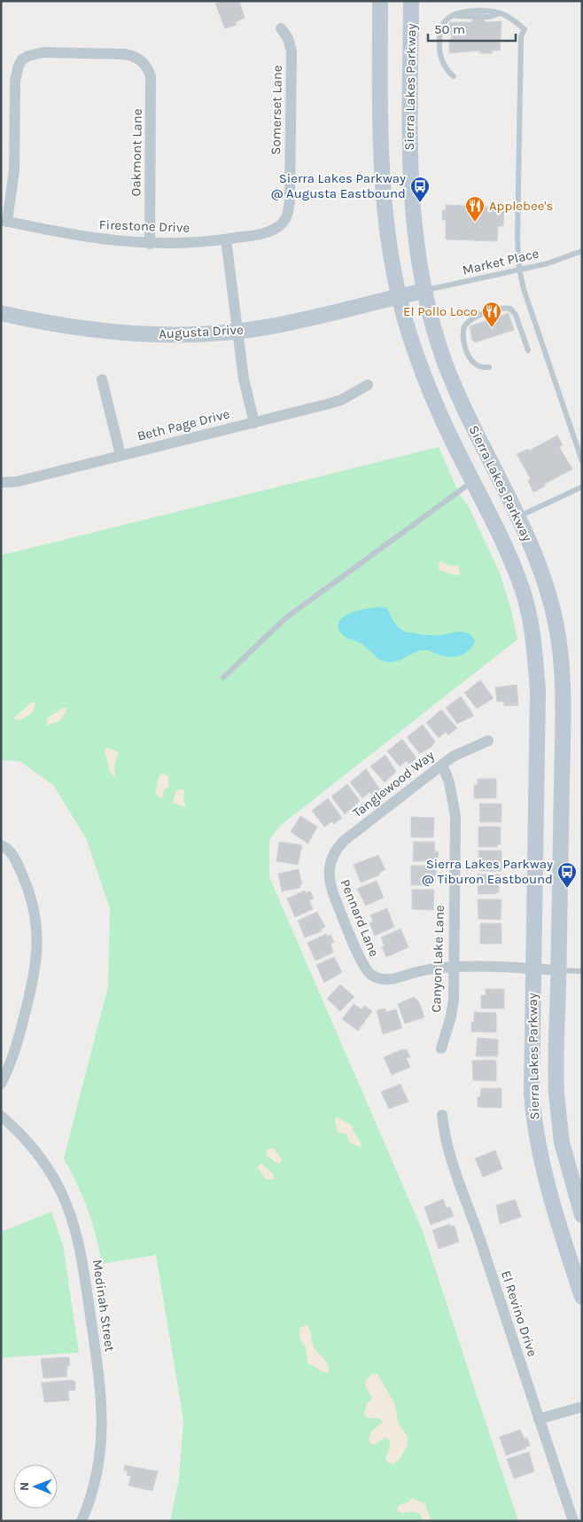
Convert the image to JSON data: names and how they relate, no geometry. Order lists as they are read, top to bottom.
{
  "streets": {
    "street": [
      "Sierra Lakes Parkway",
      "Somerset Lane",
      "Oakmont Lane",
      "Firestone Drive",
      "Augusta Drive",
      "Beth Page Drive",
      "Tanglewood Way",
      "Pennard Lane",
      "Canyon Lake Lane",
      "Medinah Street",
      "El Revino Drive"
    ],
    "lane": ["Market Place"]
  },
  "crossings": [
    ["Sierra Lakes Parkway", "Market Place"],
    ["Sierra Lakes Parkway", "Augusta Drive"],
    ["Somerset Lane", "Firestone Drive"],
    ["Oakmont Lane", "Firestone Drive"],
    ["Market Place", "Augusta Drive"],
    ["Tanglewood Way", "Pennard Lane"],
    ["Tanglewood Way", "Canyon Lake Lane"],
    ["Pennard Lane", "Canyon Lake Lane"]
  ],
  "places": {
    "bus stop": ["Sierra Lakes Parkway @ Augusta Eastbound", "Sierra Lakes Parkway @ Tiburon Eastbound"],
    "restaurant": ["Applebee's", "El Pollo Loco"]
  },
  "scale_bar": "50 m",
  "north": "left"
}
